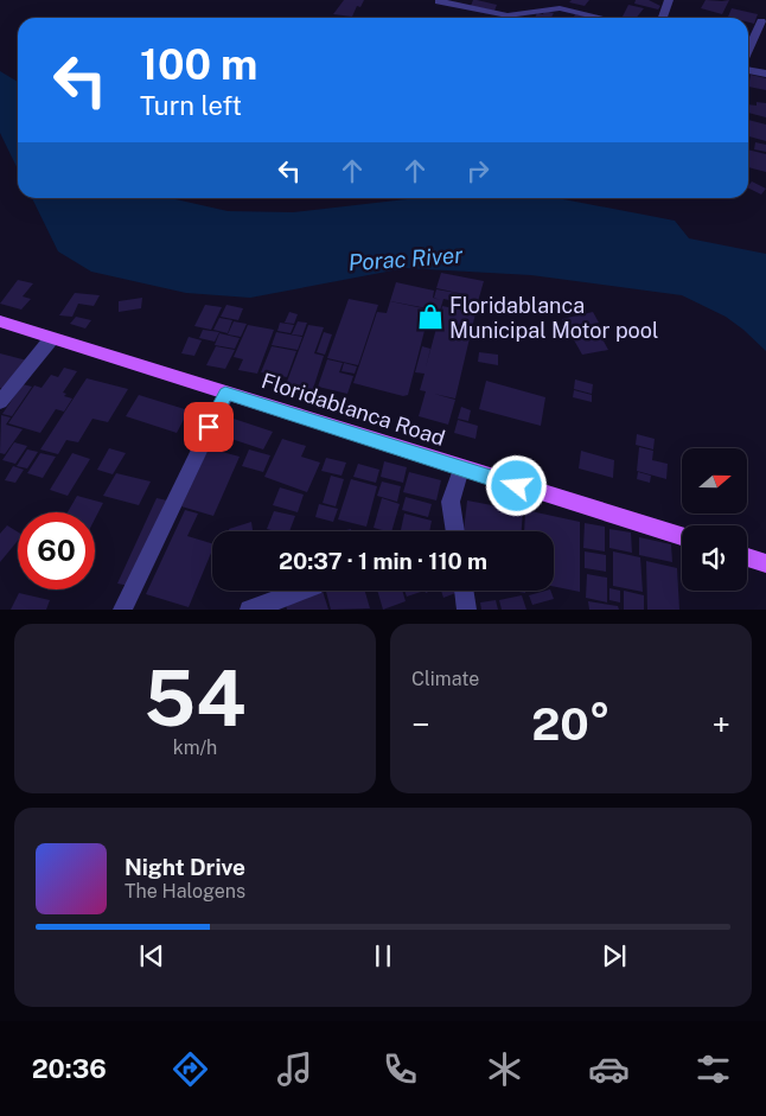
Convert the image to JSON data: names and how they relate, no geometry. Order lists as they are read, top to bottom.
{
  "streets": {
    "main road": ["Floridablanca Road"]
  },
  "water": ["Porac River"],
  "places": {
    "shop": ["Floridablanca Municipal Motor pool"]
  },
  "north": "right",
  "page": {
    "turn": ["100 m", "Turn left"],
    "limit": "60",
    "trip": "20:37 · 1 min · 110 m",
    "tile": [
      ["54", "km/h"],
      "Climate"
    ],
    "heat": ["−", "20°", "+"],
    "song": ["Night Drive", "The Halogens"],
    "tabs": "20:36"
  }
}
